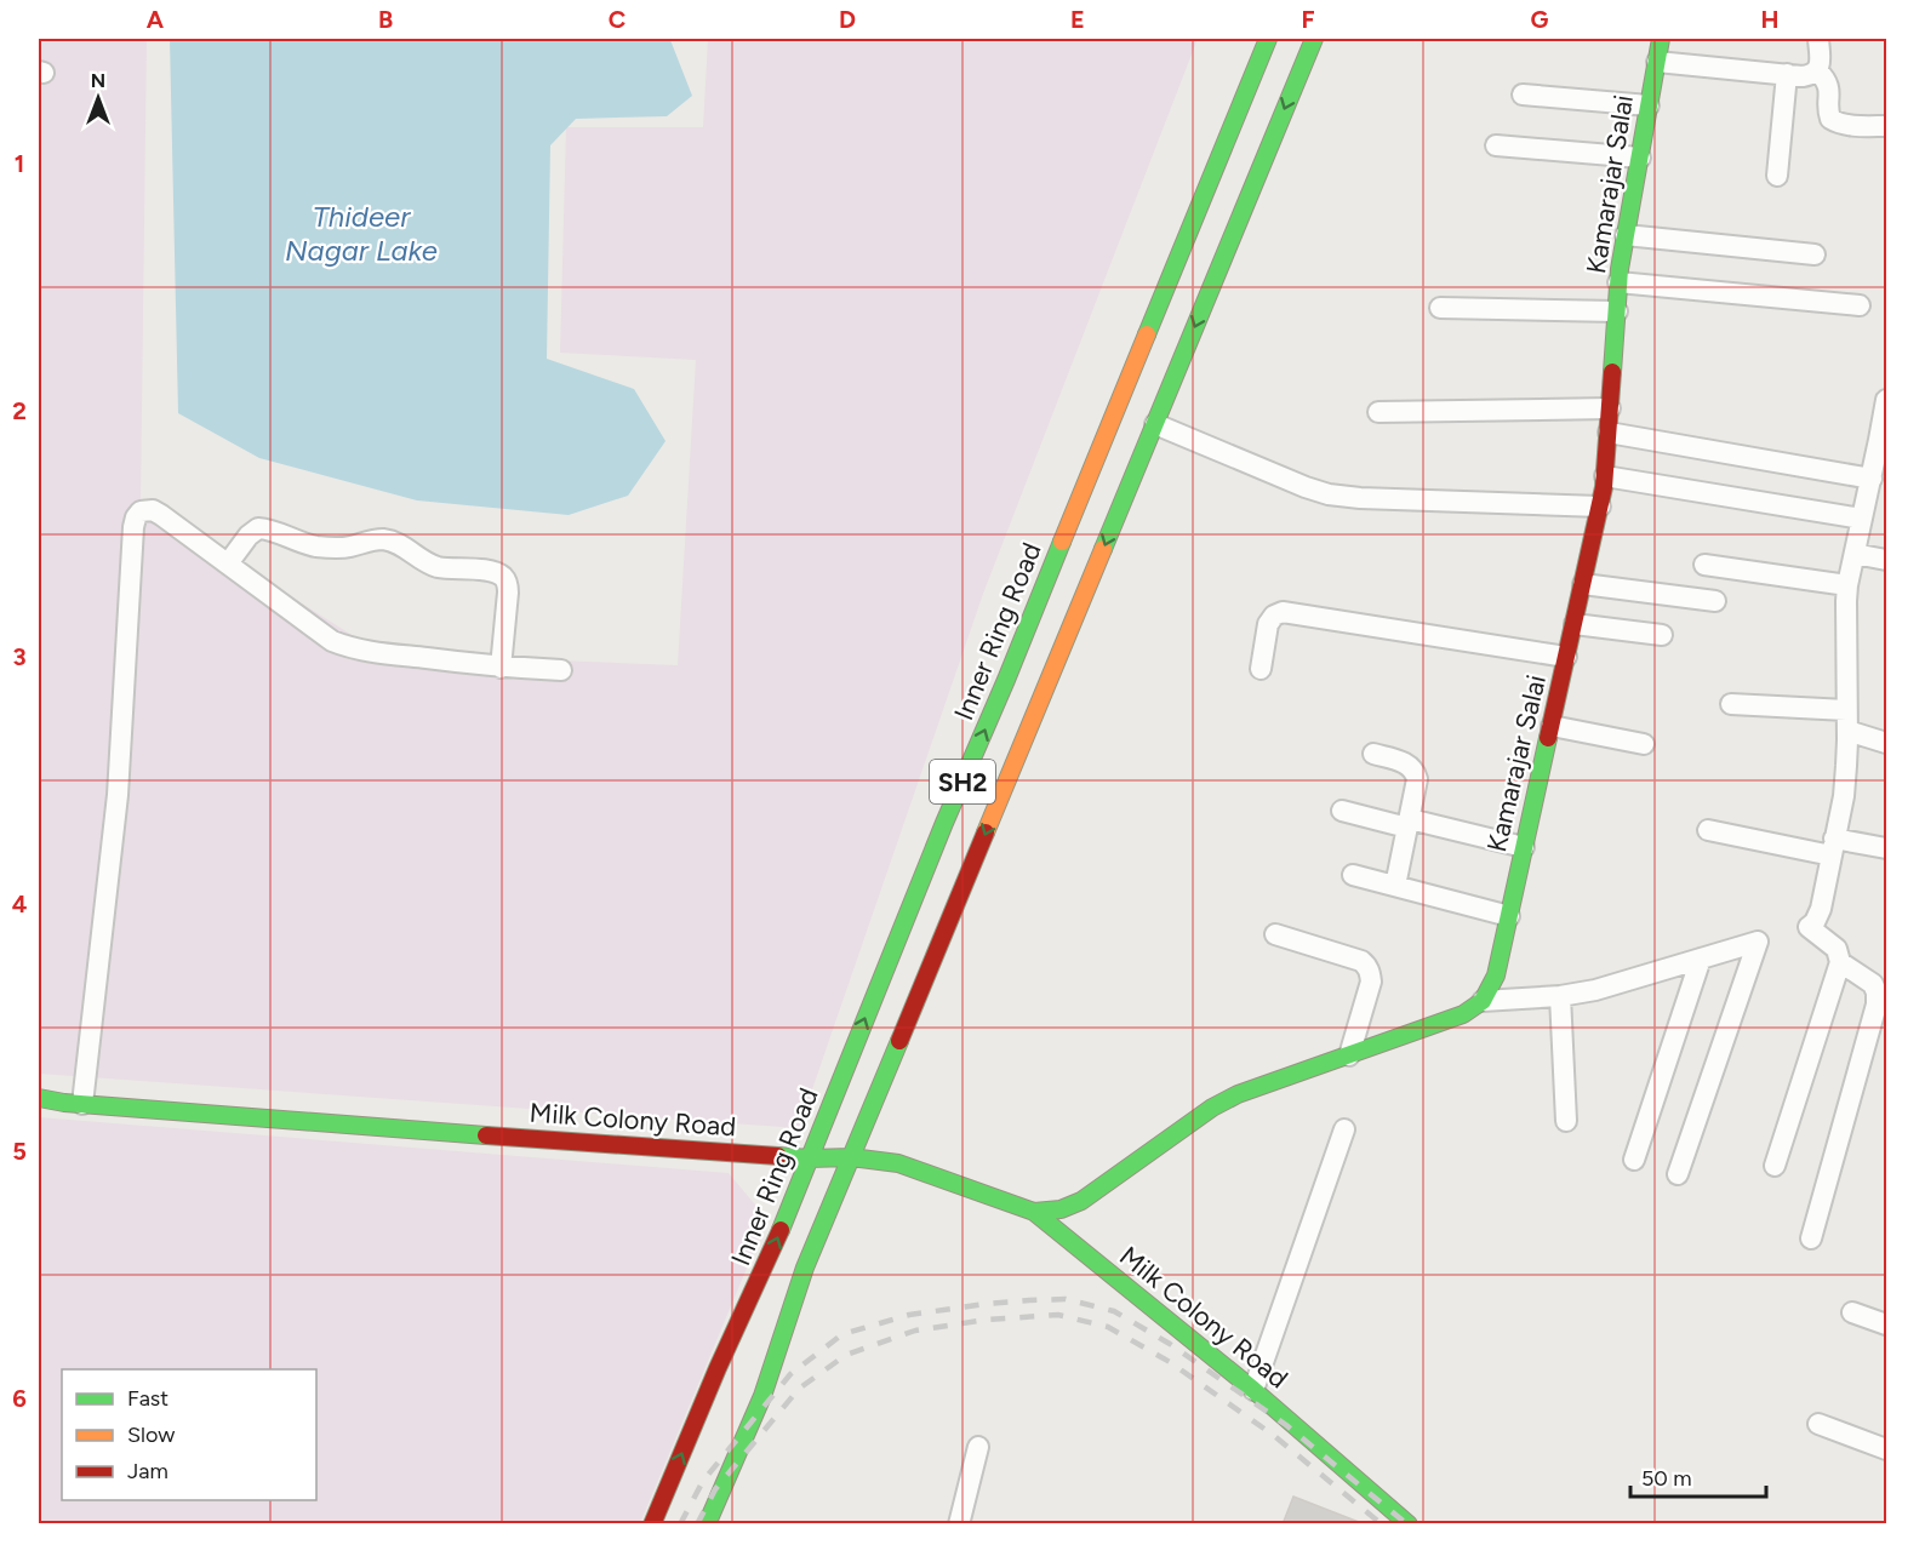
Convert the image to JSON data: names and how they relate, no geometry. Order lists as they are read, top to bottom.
{
  "streets": {
    "main road": [
      "Kamarajar Salai",
      "Inner Ring Road",
      "SH2",
      "Milk Colony Road"
    ]
  },
  "crossings": [
    ["Inner Ring Road", "Milk Colony Road"],
    ["SH2", "Milk Colony Road"]
  ],
  "water": ["Thideer Nagar Lake"],
  "legend": ["Fast", "Slow", "Jam"],
  "scale_bar": "50 m",
  "north": "top",
  "grid": {
    "columns": [
      "A",
      "B",
      "C",
      "D",
      "E",
      "F",
      "G",
      "H"
    ],
    "rows": [
      "1",
      "2",
      "3",
      "4",
      "5",
      "6"
    ]
  }
}
